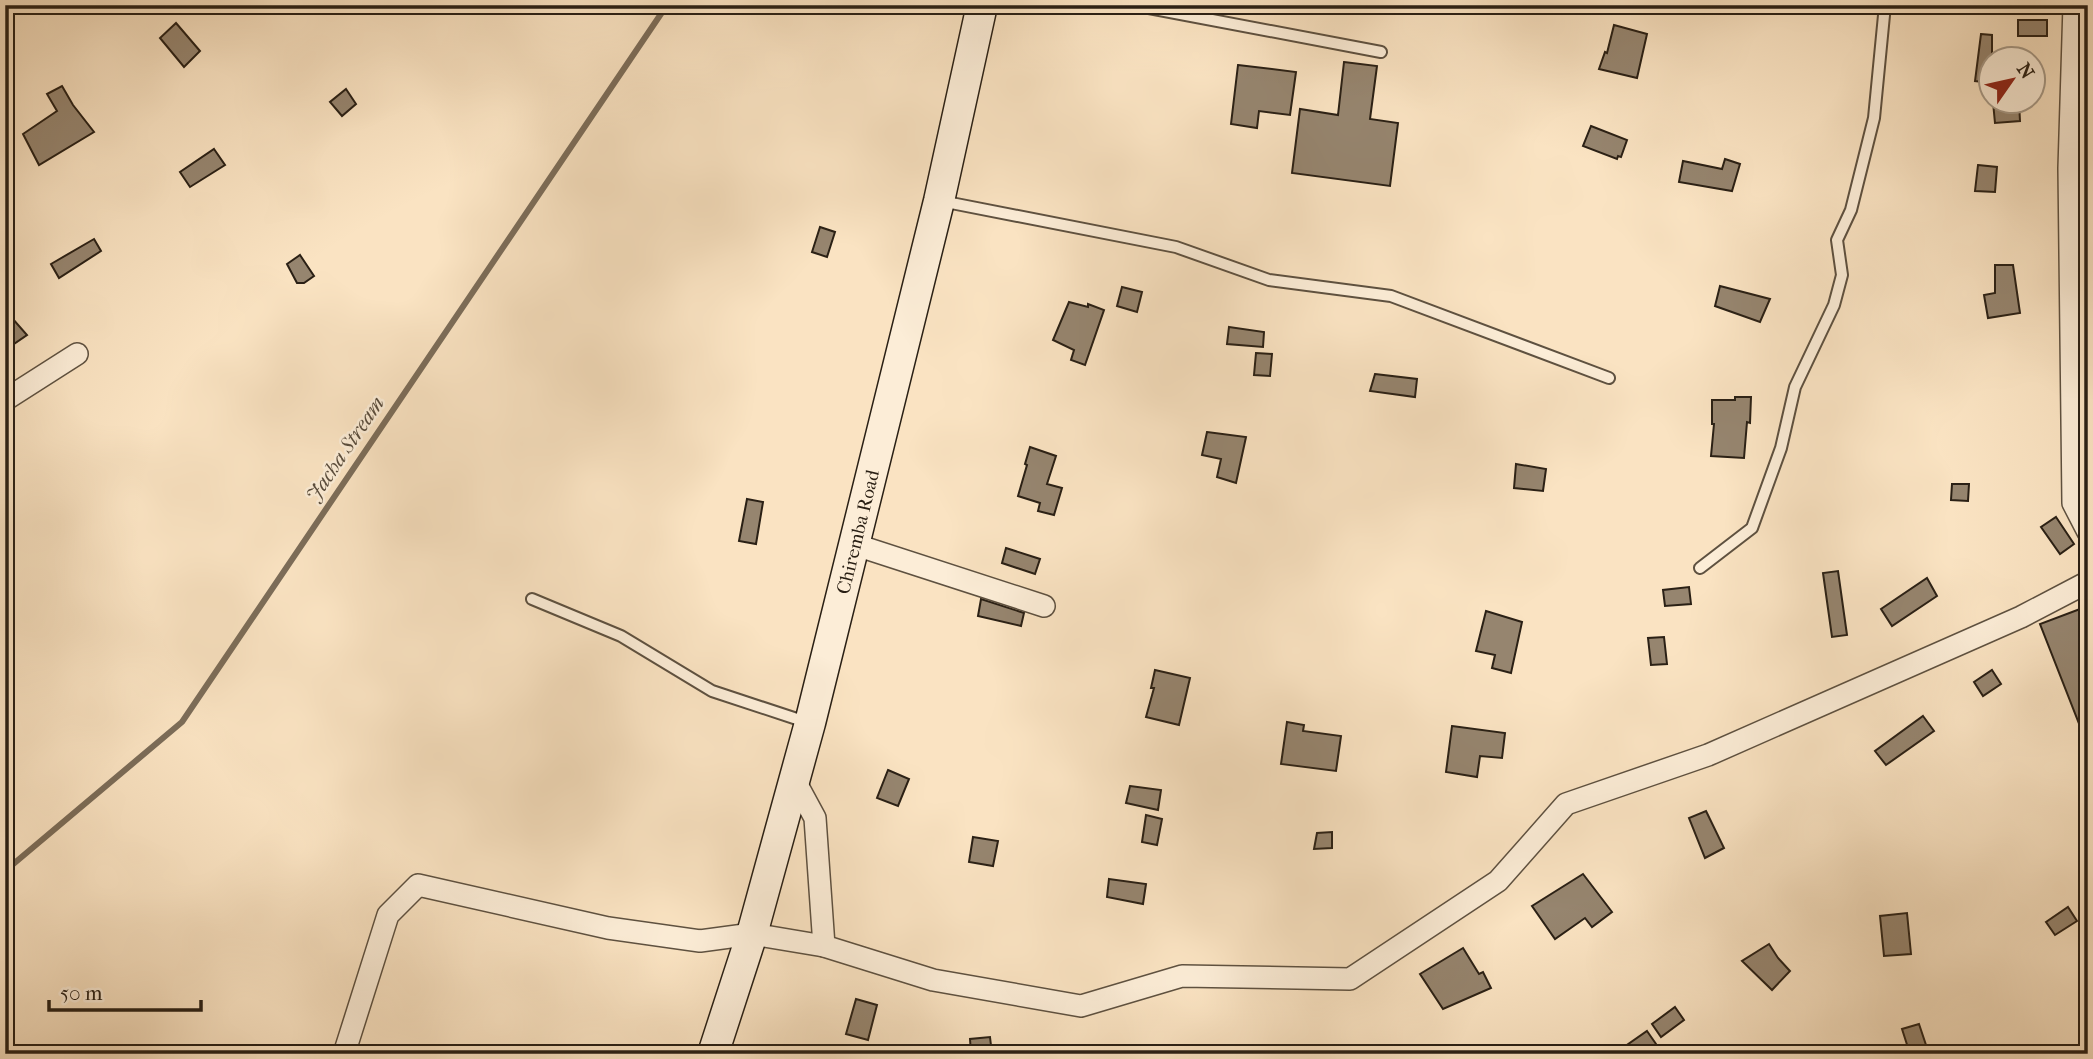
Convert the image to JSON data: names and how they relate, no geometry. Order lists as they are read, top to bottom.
{
  "streets": {
    "main road": ["Chiremba Road"]
  },
  "water": ["Jacha Stream"],
  "scale_bar": "50 m",
  "north": "top right"
}
